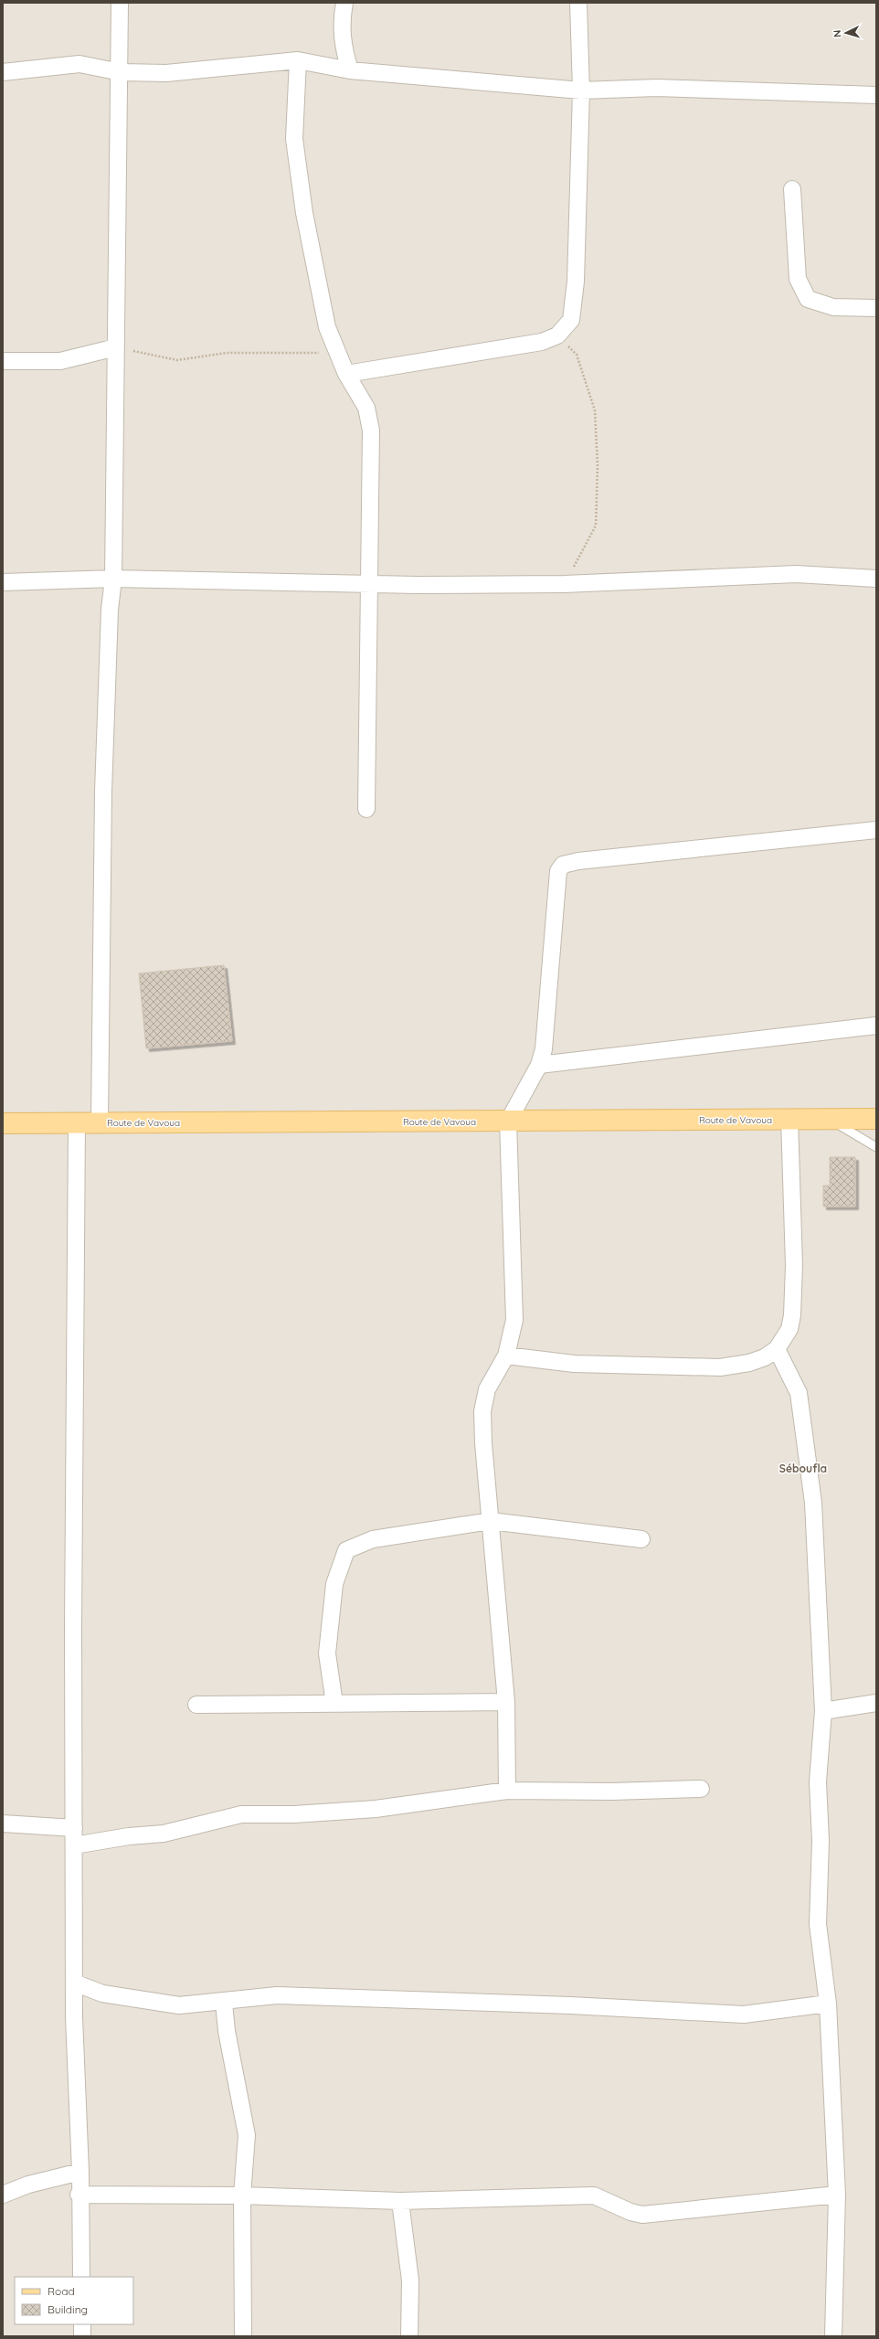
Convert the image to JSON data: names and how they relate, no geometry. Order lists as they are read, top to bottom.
{
  "streets": {
    "main road": ["Route de Vavoua"]
  },
  "districts": ["Séboufla"],
  "legend": ["Road", "Building"],
  "north": "left"
}
